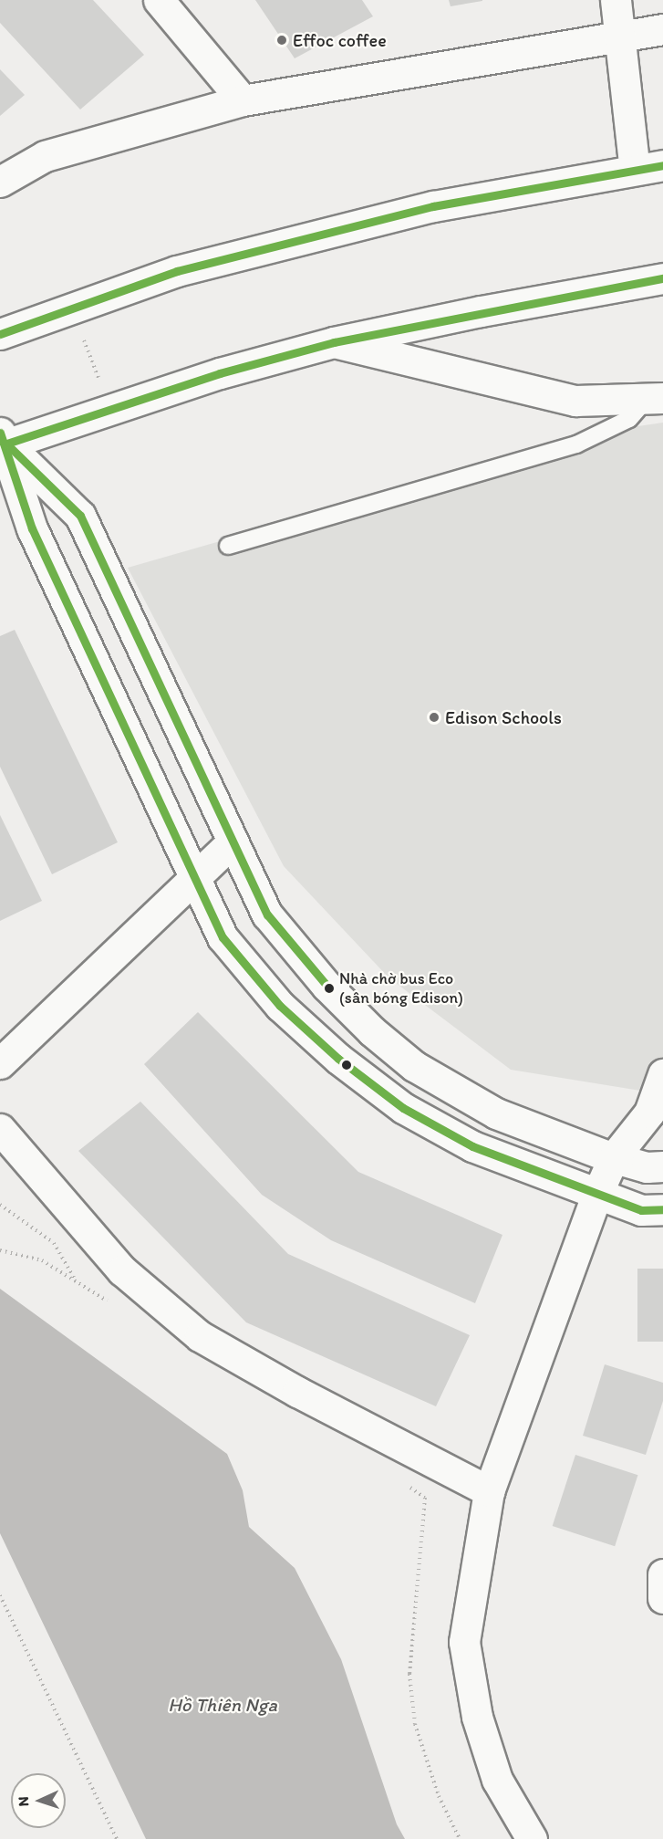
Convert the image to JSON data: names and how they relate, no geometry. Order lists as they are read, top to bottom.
{
  "water": ["Hồ Thiên Nga"],
  "places": ["Effoc coffee", "Edison Schools", "Nhà chờ bus Eco (sân bóng Edison)"],
  "north": "left"
}
